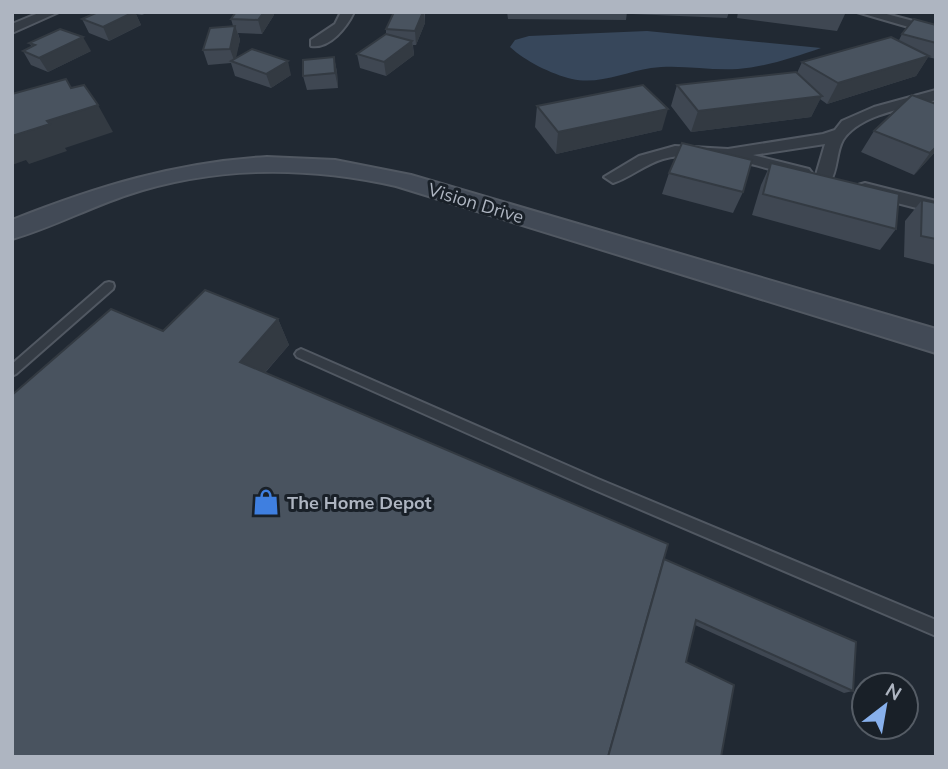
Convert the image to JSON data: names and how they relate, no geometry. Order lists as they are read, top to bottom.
{
  "streets": {
    "street": ["Vision Drive"]
  },
  "places": {
    "shop": ["The Home Depot"]
  },
  "north": "top right"
}
